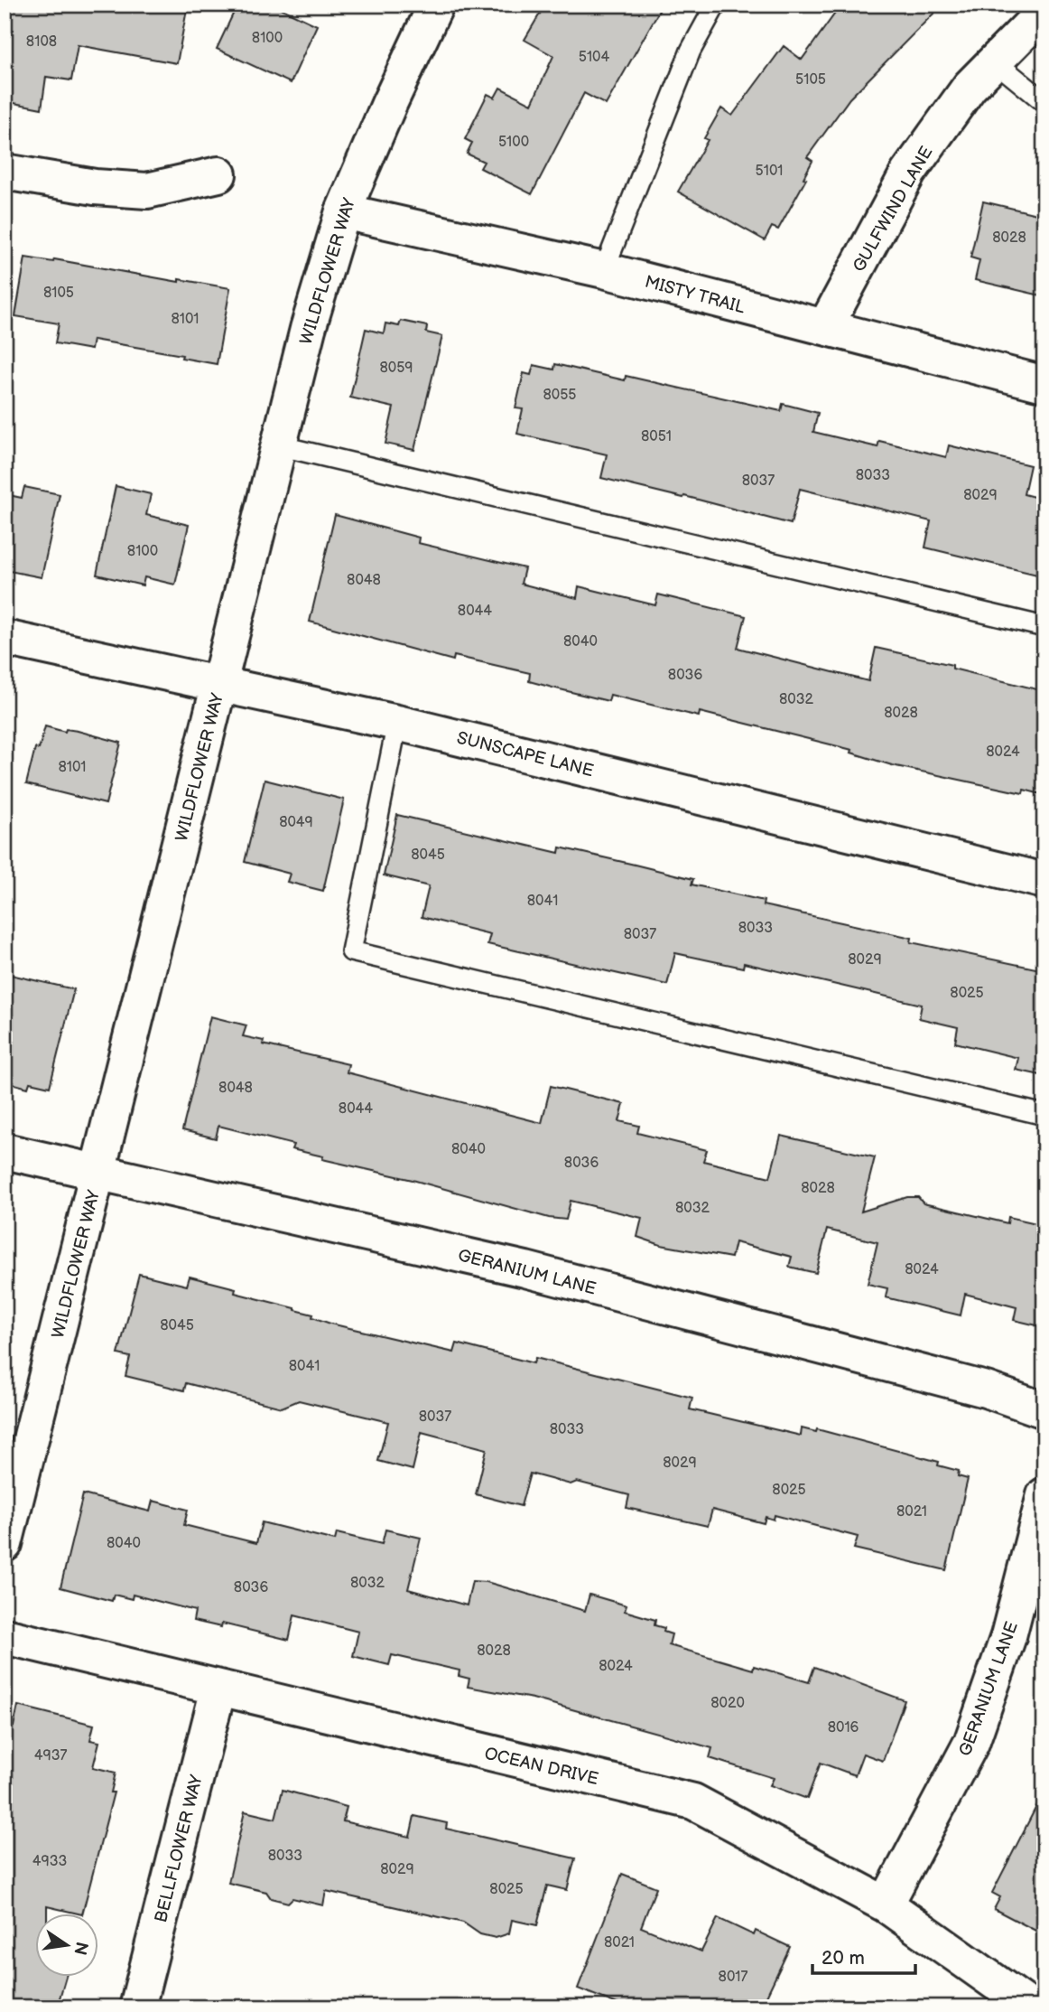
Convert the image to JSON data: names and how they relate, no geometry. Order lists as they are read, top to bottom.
{
  "streets": {
    "street": [
      "GULFWIND LANE",
      "WILDFLOWER WAY",
      "MISTY TRAIL",
      "SUNSCAPE LANE",
      "GERANIUM LANE",
      "OCEAN DRIVE",
      "BELLFLOWER WAY"
    ]
  },
  "crossings": [
    ["GULFWIND LANE", "MISTY TRAIL"],
    ["WILDFLOWER WAY", "MISTY TRAIL"],
    ["WILDFLOWER WAY", "SUNSCAPE LANE"],
    ["WILDFLOWER WAY", "GERANIUM LANE"],
    ["GERANIUM LANE", "OCEAN DRIVE"],
    ["OCEAN DRIVE", "BELLFLOWER WAY"]
  ],
  "house_numbers": [
    "8100",
    "8108",
    "5104",
    "5105",
    "5100",
    "5101",
    "8028",
    "8105",
    "8101",
    "8059",
    "8055",
    "8051",
    "8033",
    "8037",
    "8029",
    "8100",
    "8048",
    "8044",
    "8040",
    "8036",
    "8032",
    "8028",
    "8024",
    "8101",
    "8049",
    "8045",
    "8041",
    "8033",
    "8037",
    "8029",
    "8025",
    "8048",
    "8044",
    "8040",
    "8036",
    "8028",
    "8032",
    "8024",
    "8045",
    "8041",
    "8037",
    "8033",
    "8029",
    "8025",
    "8021",
    "8040",
    "8032",
    "8036",
    "8028",
    "8024",
    "8020",
    "8016",
    "4937",
    "8033",
    "4933",
    "8029",
    "8025",
    "8021",
    "8017"
  ],
  "scale_bar": "20 m",
  "north": "right"
}
